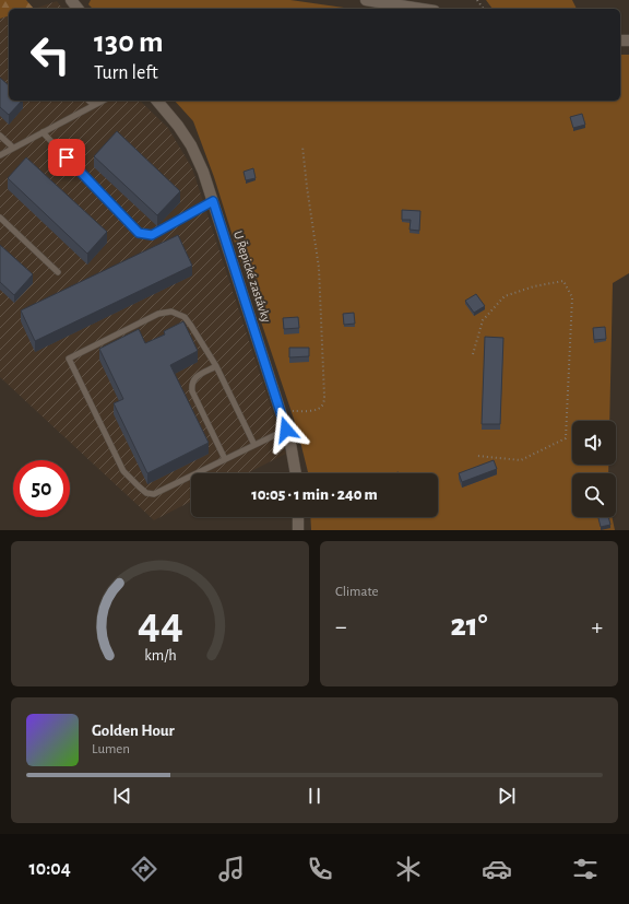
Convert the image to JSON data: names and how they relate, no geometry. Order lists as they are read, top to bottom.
{
  "streets": {
    "main road": ["U Řepické zastávky"]
  },
  "page": {
    "turn": ["130 m", "Turn left"],
    "limit": "50",
    "trip": "10:05 · 1 min · 240 m",
    "tile": "Climate",
    "heat": ["−", "21°", "+"],
    "song": ["Golden Hour", "Lumen"],
    "tabs": "10:04",
    "gauge": ["44", "km/h"]
  }
}
